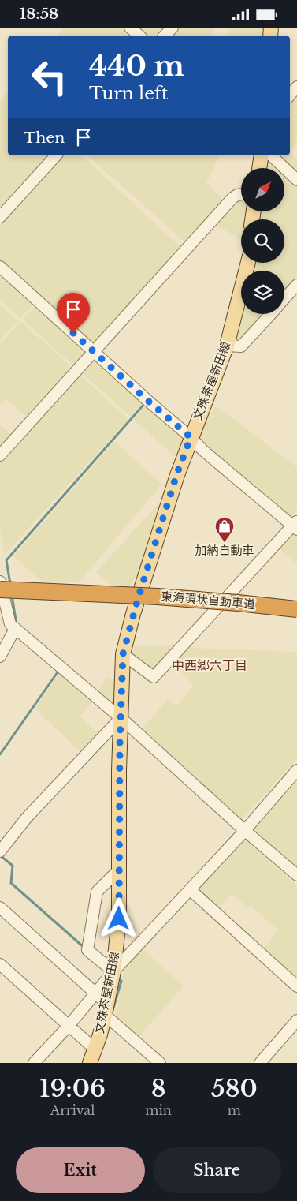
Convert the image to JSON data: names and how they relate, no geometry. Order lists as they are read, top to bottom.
{
  "streets": {
    "highway": ["東海環状自動車道"],
    "main road": ["文殊茶屋新田線"]
  },
  "districts": ["中西郷六丁目"],
  "places": {
    "shop": ["加納自動車"]
  },
  "north": "top right",
  "page": {
    "status": "18:58",
    "turn": ["440 m", "Turn left"],
    "then": "Then",
    "eta": [
      "19:06",
      "Arrival",
      "8",
      "min",
      "580",
      "m"
    ],
    "buttons": ["Exit", "Share"]
  }
}
